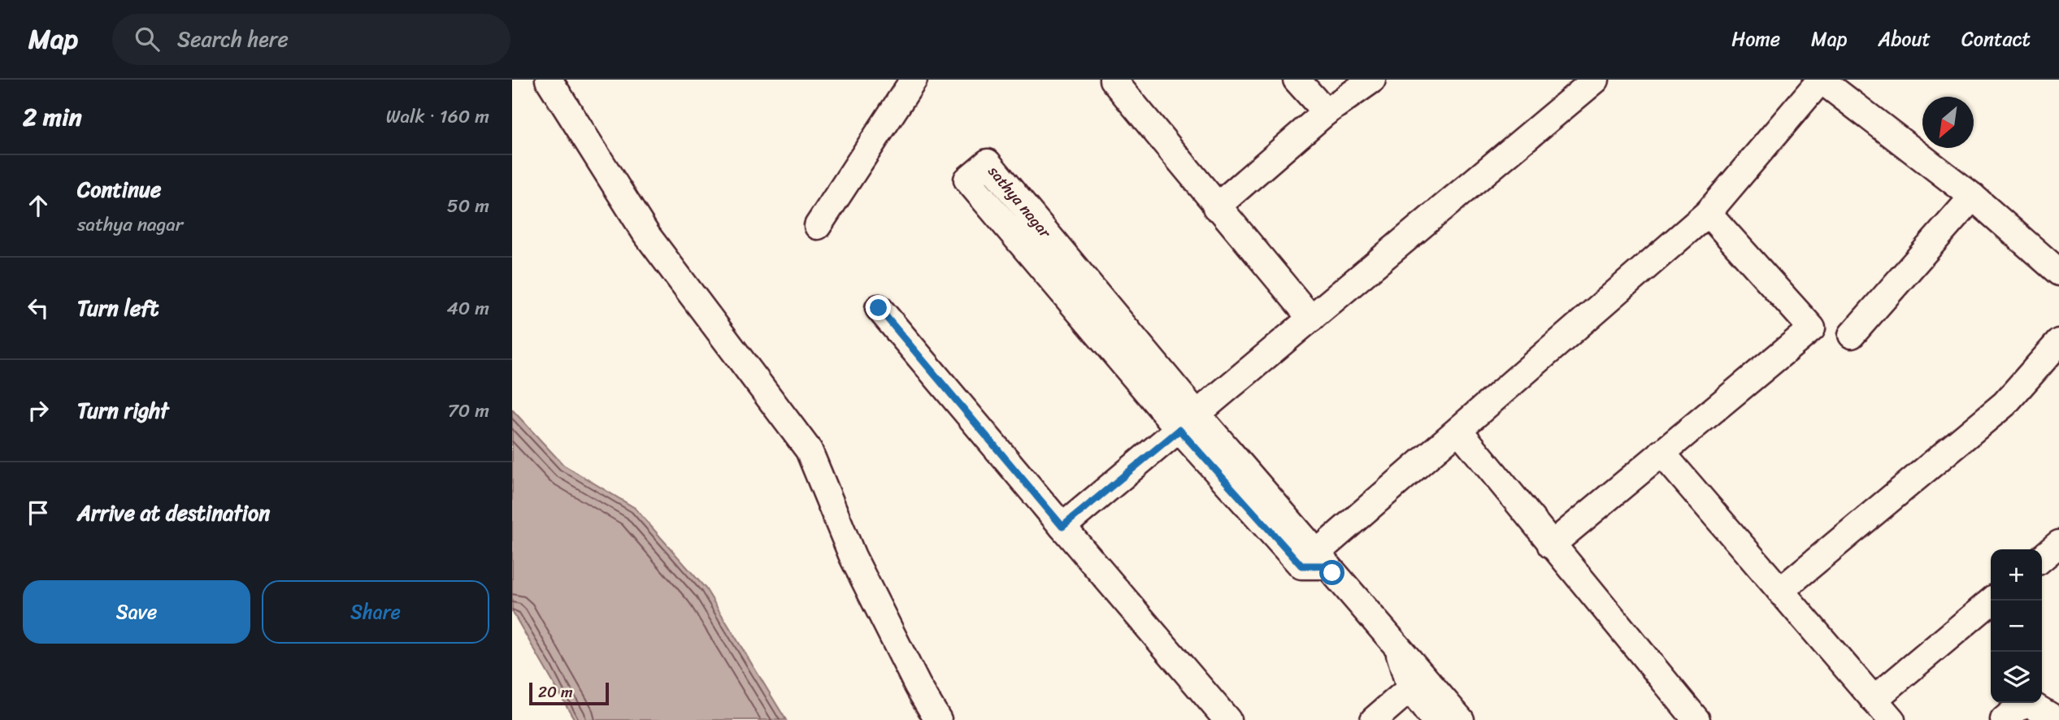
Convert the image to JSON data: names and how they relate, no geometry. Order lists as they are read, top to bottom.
{
  "streets": {
    "street": ["sathya nagar"]
  },
  "scale_bar": "20 m",
  "north": "bottom left",
  "page": {
    "header": "Map",
    "search": "Search here",
    "nav": [
      "Home",
      "Map",
      "About",
      "Contact"
    ],
    "heading": ["2 min", "Walk · 160 m"],
    "list": [
      ["Continue", "sathya nagar", "50 m"],
      ["Turn left", "40 m"],
      ["Turn right", "70 m"],
      "Arrive at destination"
    ],
    "map_buttons": ["+", "−"],
    "buttons": ["Save", "Share"],
    "scale": "20 m"
  }
}
